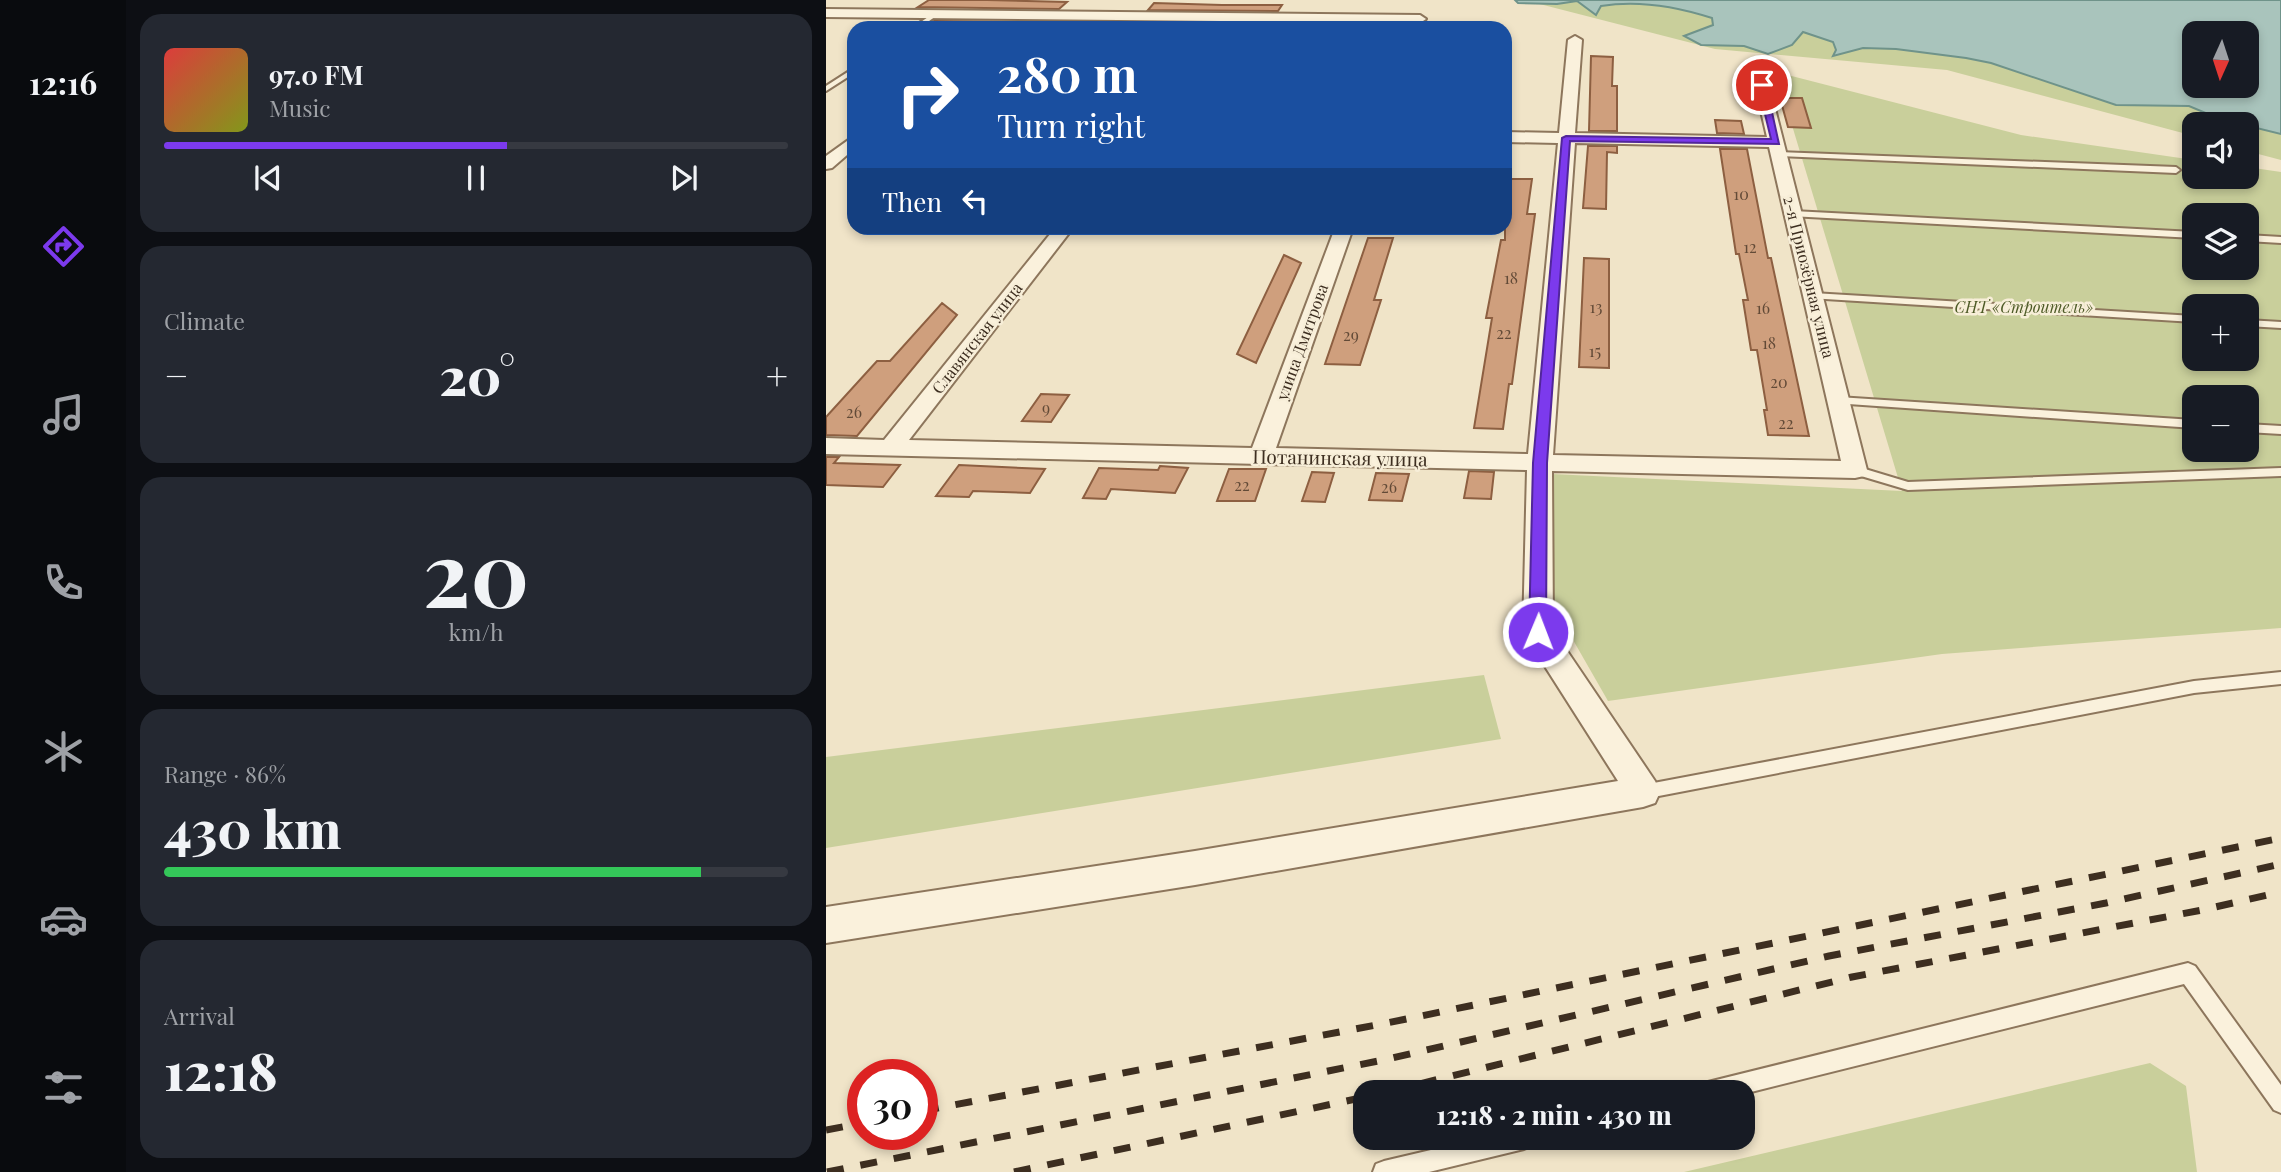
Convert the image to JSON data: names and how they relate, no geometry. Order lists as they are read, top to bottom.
{
  "streets": {
    "street": [
      "2-я Приозёрная улица",
      "Славянская улица",
      "улица Дмитрова",
      "Потанинская улица"
    ]
  },
  "crossings": [
    ["2-я Приозёрная улица", "Потанинская улица"],
    ["Славянская улица", "Потанинская улица"],
    ["улица Дмитрова", "Потанинская улица"]
  ],
  "parks": ["СНТ «Строитель»"],
  "house_numbers": [
    "10",
    "12",
    "18",
    "13",
    "16",
    "22",
    "29",
    "18",
    "15",
    "20",
    "9",
    "26",
    "22",
    "22",
    "26"
  ],
  "north": "bottom",
  "page": {
    "tabs": "12:16",
    "map_buttons": ["+", "−"],
    "turn": ["280 m", "Turn right"],
    "song": ["97.0 FM", "Music"],
    "then": "Then",
    "tile": [
      "Climate",
      ["20", "km/h"],
      ["Range · 86%", "430 km"],
      ["Arrival", "12:18"]
    ],
    "heat": ["−", "20°", "+"],
    "limit": "30",
    "trip": "12:18 · 2 min · 430 m"
  }
}
